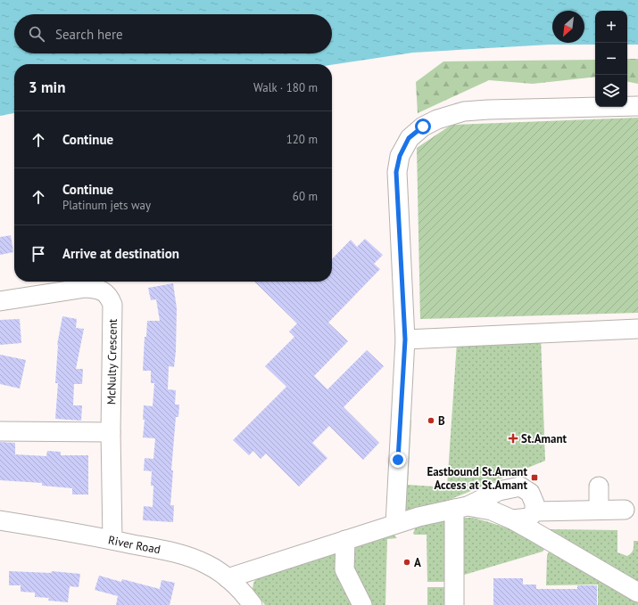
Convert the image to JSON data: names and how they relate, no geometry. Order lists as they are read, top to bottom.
{
  "streets": {
    "street": ["McNulty Crescent", "River Road"]
  },
  "crossings": [
    ["McNulty Crescent", "River Road"]
  ],
  "places": {
    "other": ["B", "A"],
    "health": ["St.Amant"],
    "transit": ["Eastbound St.Amant Access at St.Amant"]
  },
  "north": "bottom left",
  "page": {
    "map_buttons": ["+", "−"],
    "search": "Search here",
    "heading": ["3 min", "Walk · 180 m"],
    "list": [
      ["Continue", "120 m"],
      ["Continue", "Platinum jets way", "60 m"],
      "Arrive at destination"
    ]
  }
}
